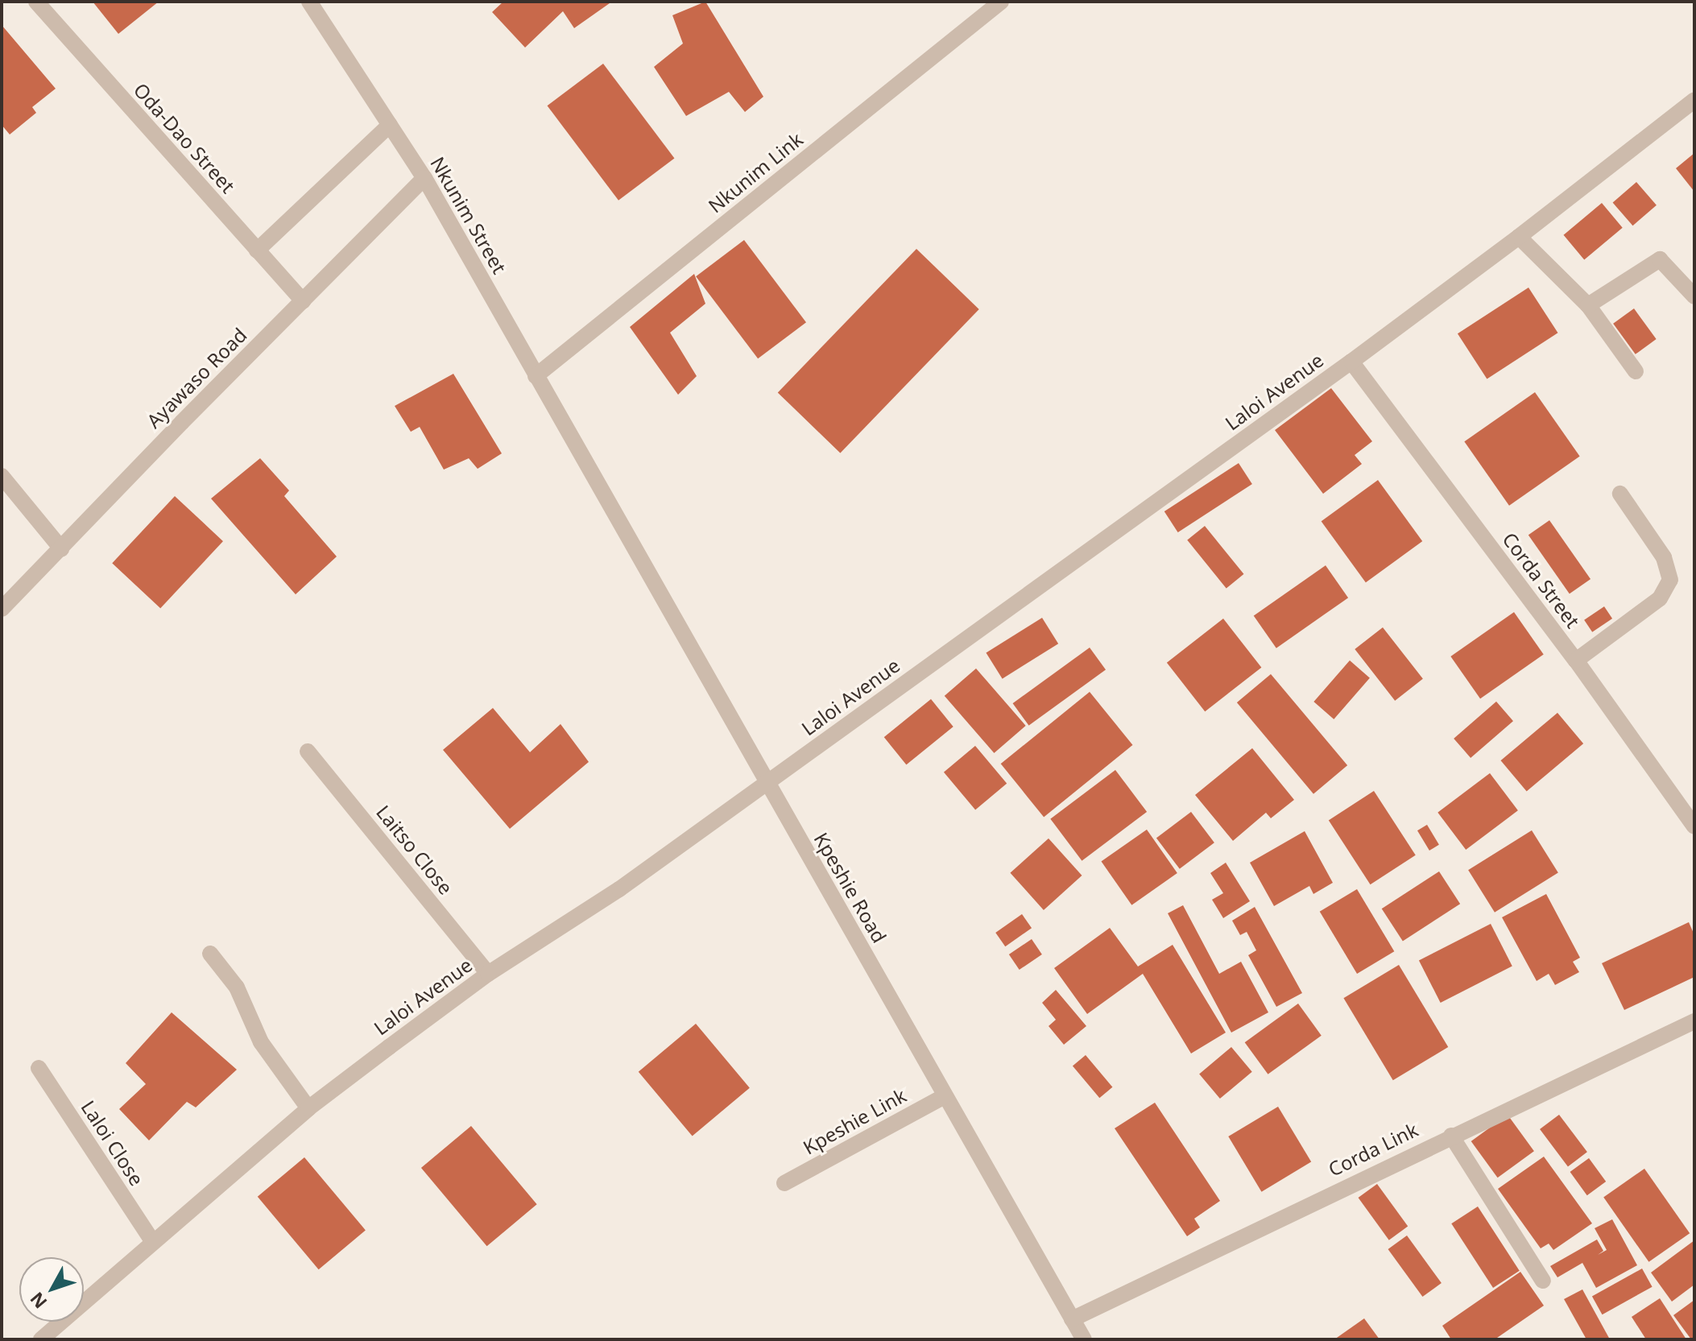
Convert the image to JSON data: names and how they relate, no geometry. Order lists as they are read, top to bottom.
{
  "streets": {
    "street": [
      "Oda-Dao Street",
      "Nkunim Link",
      "Nkunim Street",
      "Ayawaso Road",
      "Laloi Avenue",
      "Corda Street",
      "Laitso Close",
      "Kpeshie Road",
      "Kpeshie Link",
      "Laloi Close",
      "Corda Link"
    ]
  },
  "crossings": [
    ["Oda-Dao Street", "Ayawaso Road"],
    ["Nkunim Link", "Nkunim Street"],
    ["Nkunim Street", "Ayawaso Road"],
    ["Nkunim Street", "Kpeshie Road"],
    ["Laloi Avenue", "Corda Street"],
    ["Laloi Avenue", "Laitso Close"],
    ["Laloi Avenue", "Kpeshie Road"],
    ["Laloi Avenue", "Laloi Close"],
    ["Kpeshie Road", "Kpeshie Link"],
    ["Kpeshie Road", "Corda Link"]
  ],
  "north": "bottom left"
}
